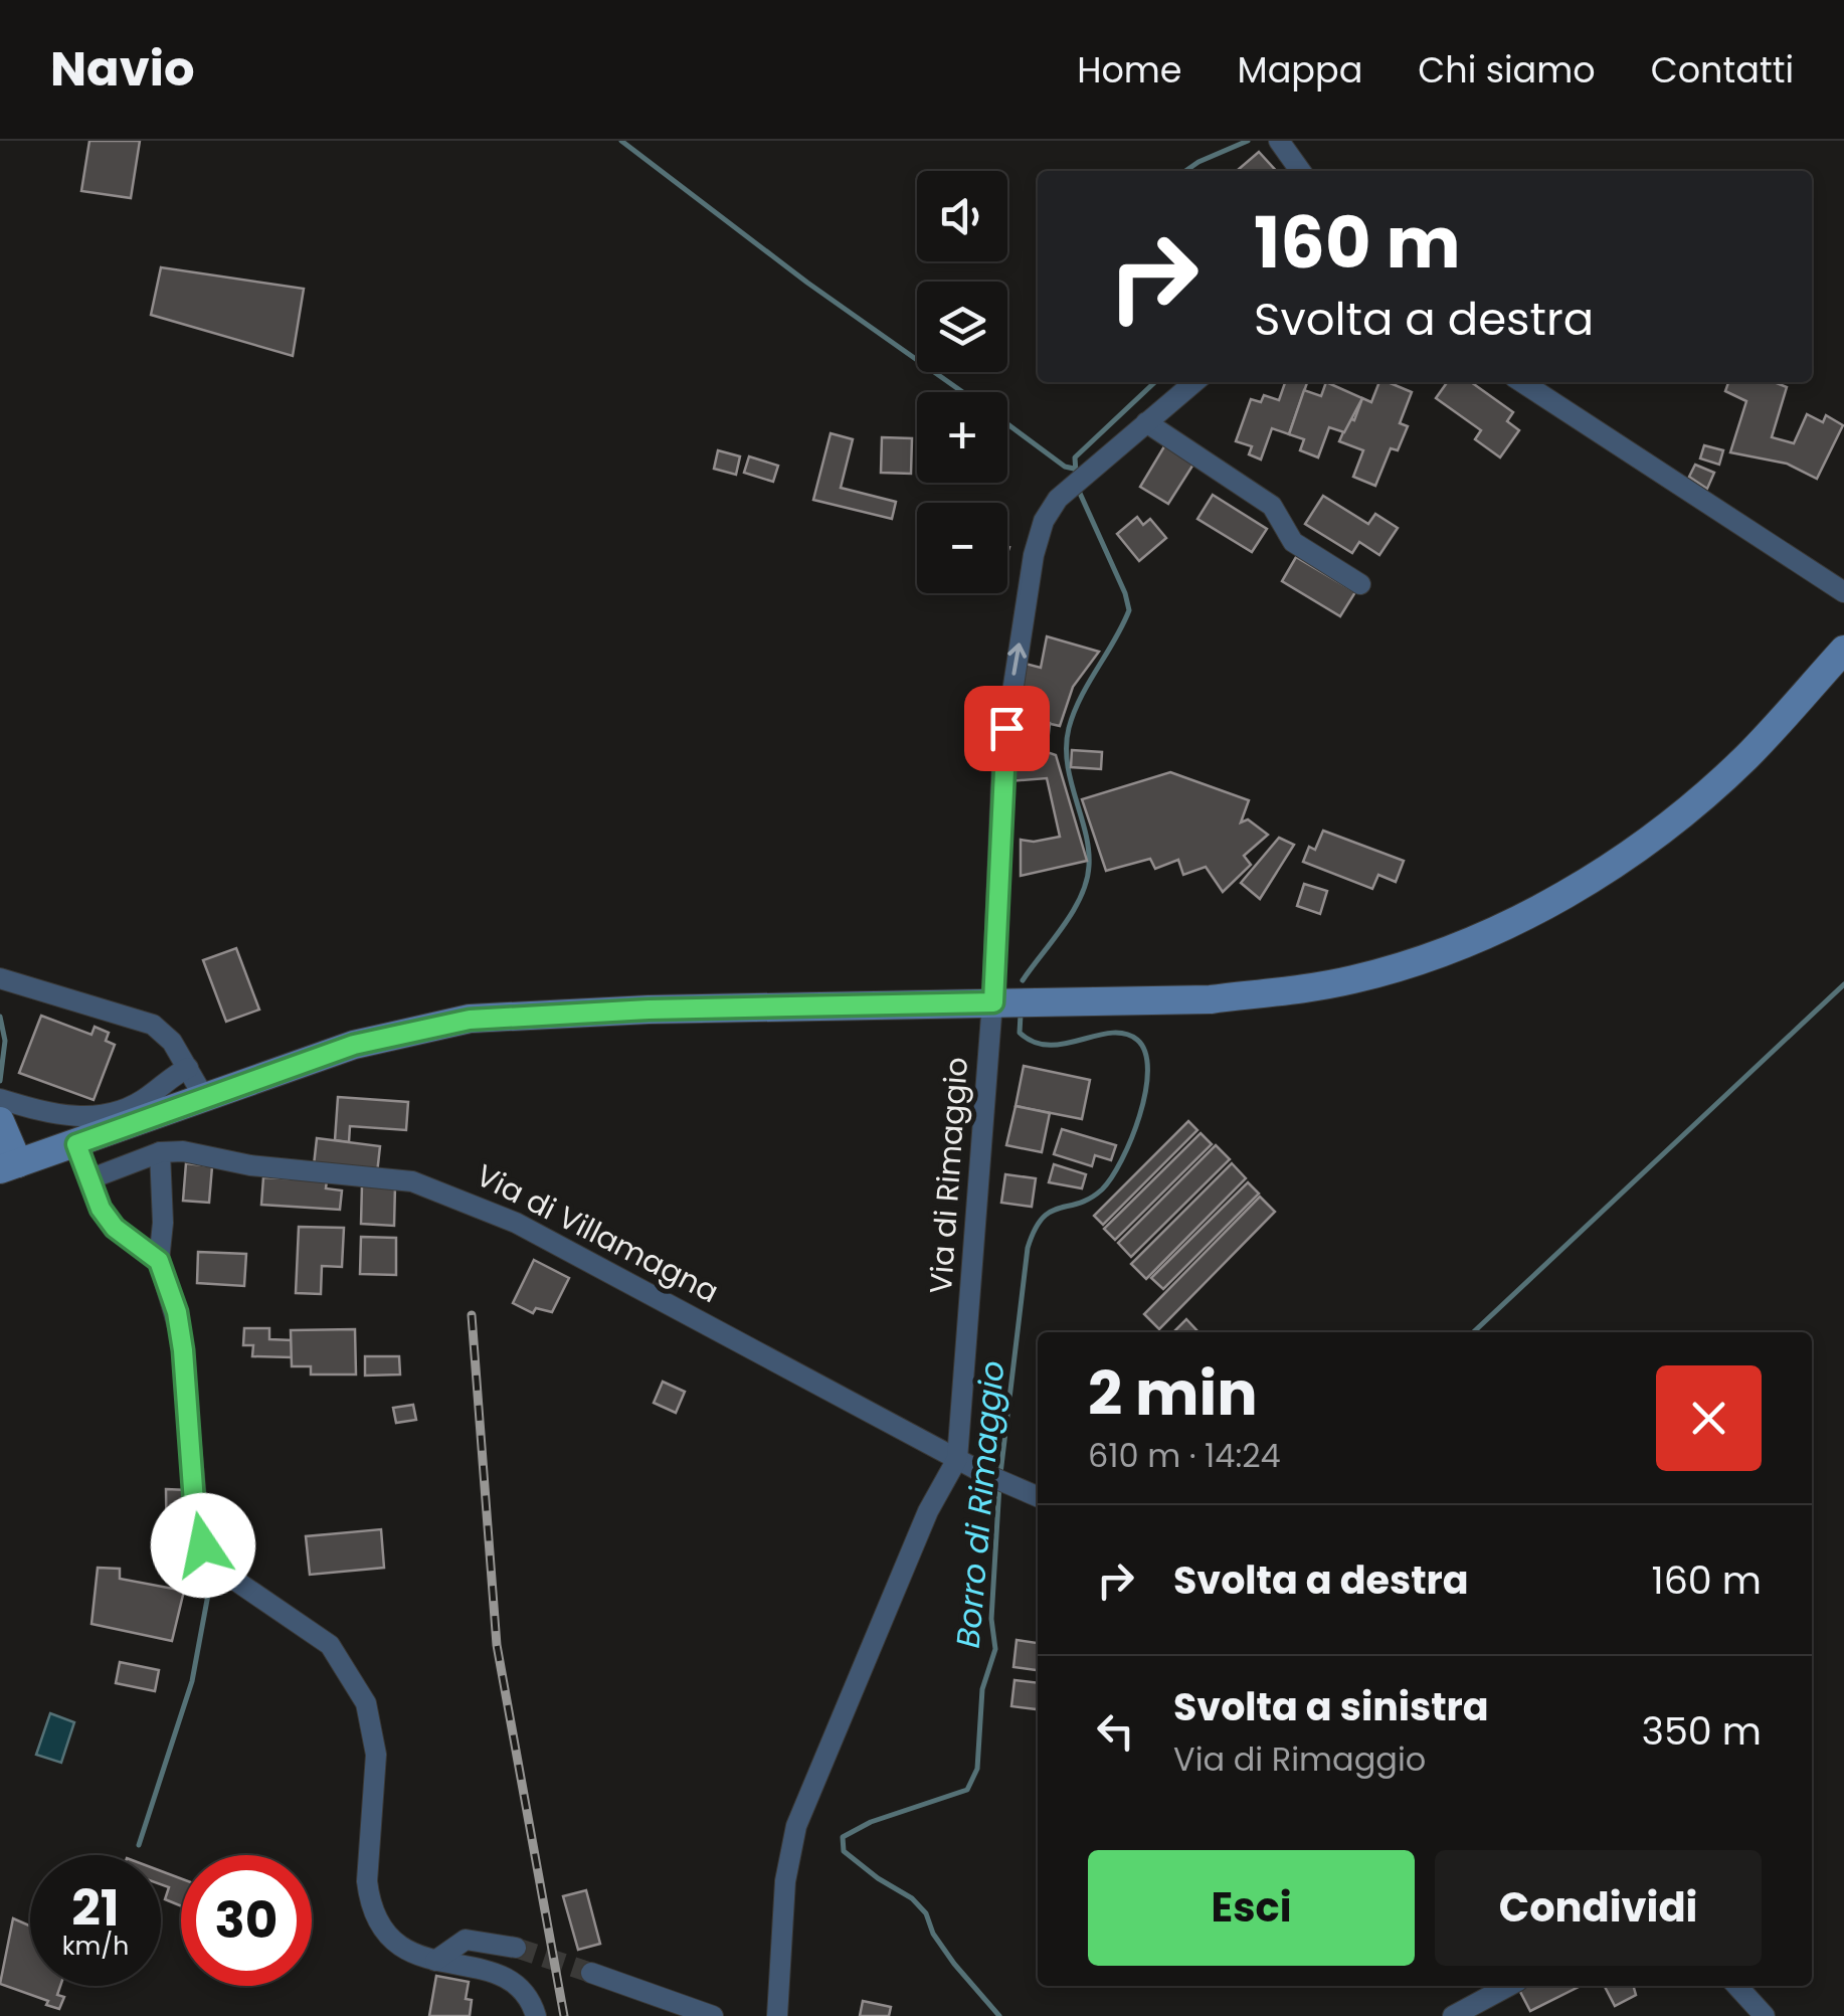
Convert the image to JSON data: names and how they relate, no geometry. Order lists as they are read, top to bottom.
{
  "streets": {
    "street": ["Via di Rimaggio", "Via di Villamagna"]
  },
  "crossings": [
    ["Via di Rimaggio", "Via di Villamagna"]
  ],
  "water": ["Borro di Rimaggio"],
  "page": {
    "header": "Navio",
    "nav": [
      "Home",
      "Mappa",
      "Chi siamo",
      "Contatti"
    ],
    "map_buttons": ["+", "−"],
    "turn": ["160 m", "Svolta a destra"],
    "heading": ["2 min", "610 m · 14:24"],
    "list": [
      {
        "name": "Svolta a destra",
        "value": "160 m"
      },
      {
        "name": "Svolta a sinistra",
        "note": "Via di Rimaggio",
        "value": "350 m"
      }
    ],
    "buttons": ["Esci", "Condividi"],
    "speed": "21 km/h",
    "limit": "30"
  }
}
